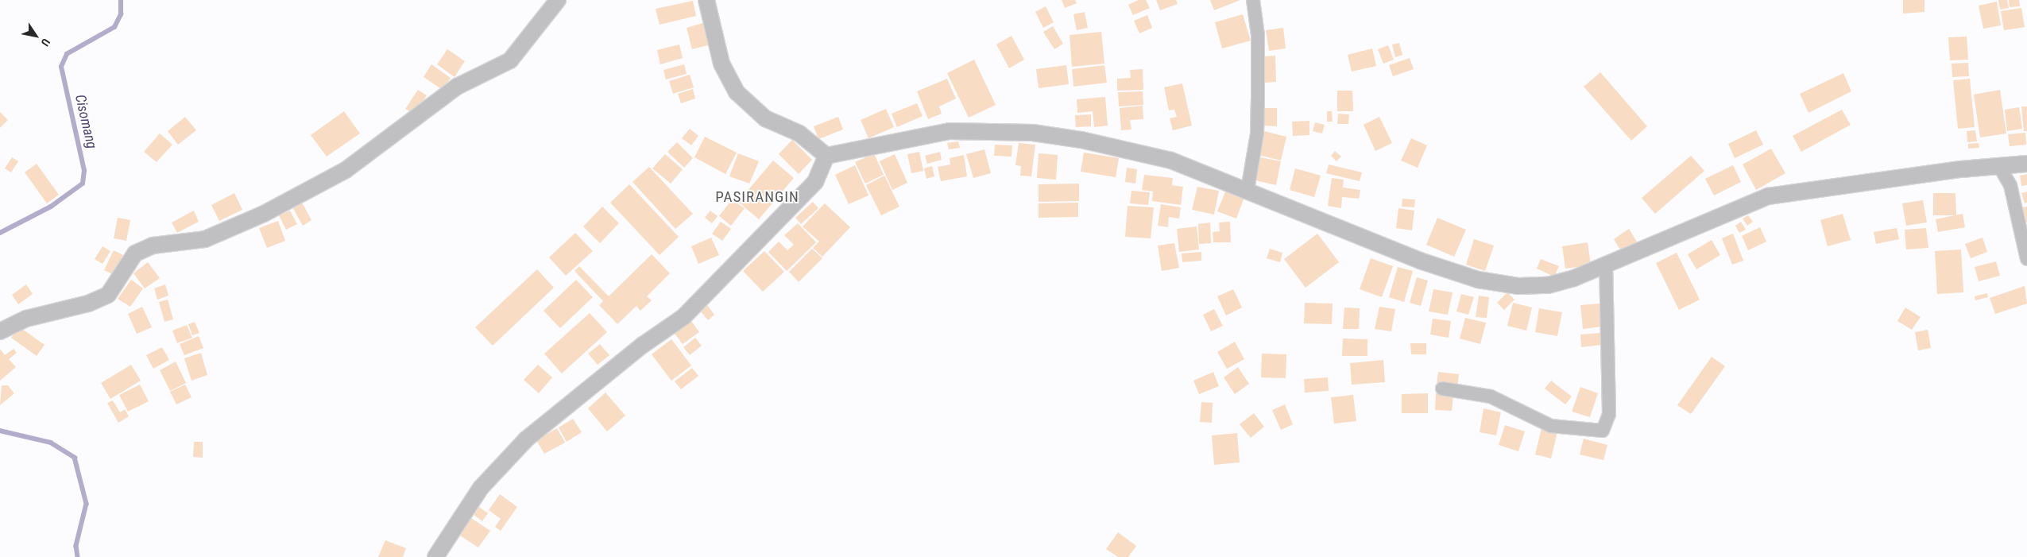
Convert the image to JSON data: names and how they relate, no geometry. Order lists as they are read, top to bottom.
{
  "districts": ["PASIRANGIN"],
  "water": ["Cisomang"],
  "north": "bottom right"
}
